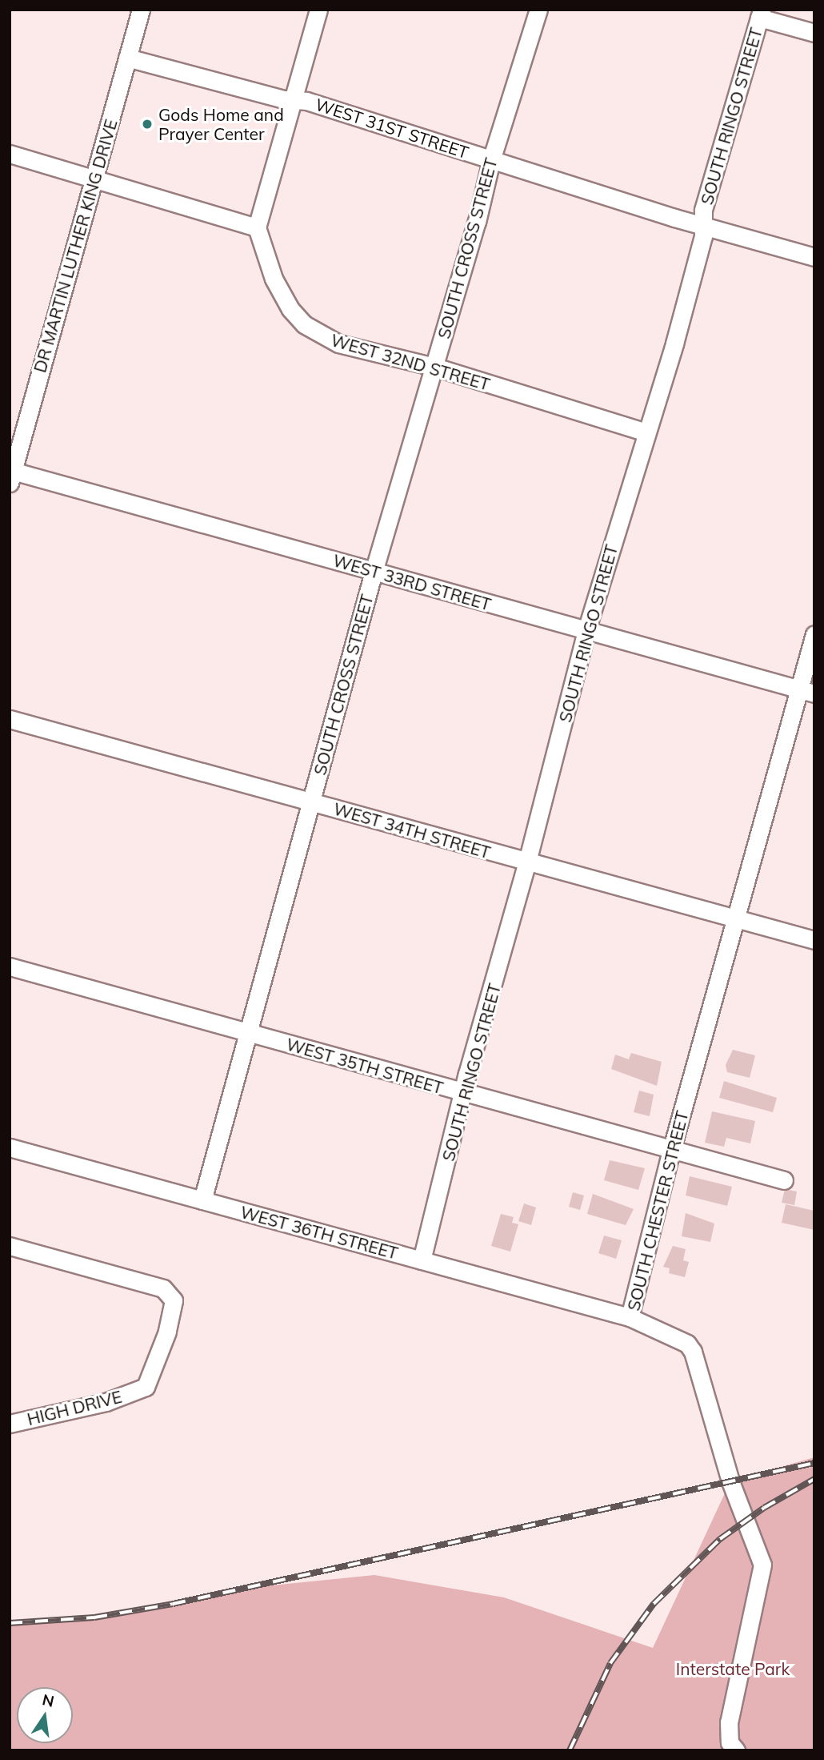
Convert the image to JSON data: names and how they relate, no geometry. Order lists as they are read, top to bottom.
{
  "streets": {
    "street": [
      "SOUTH RINGO STREET",
      "WEST 31ST STREET",
      "DR MARTIN LUTHER KING DRIVE",
      "SOUTH CROSS STREET",
      "WEST 32ND STREET",
      "WEST 33RD STREET",
      "WEST 34TH STREET",
      "WEST 35TH STREET",
      "SOUTH CHESTER STREET",
      "WEST 36TH STREET",
      "HIGH DRIVE"
    ]
  },
  "crossings": [
    ["SOUTH RINGO STREET", "WEST 31ST STREET"],
    ["SOUTH RINGO STREET", "WEST 32ND STREET"],
    ["SOUTH RINGO STREET", "WEST 33RD STREET"],
    ["SOUTH RINGO STREET", "WEST 34TH STREET"],
    ["SOUTH RINGO STREET", "WEST 35TH STREET"],
    ["SOUTH RINGO STREET", "WEST 36TH STREET"],
    ["WEST 31ST STREET", "DR MARTIN LUTHER KING DRIVE"],
    ["WEST 31ST STREET", "SOUTH CROSS STREET"],
    ["DR MARTIN LUTHER KING DRIVE", "WEST 33RD STREET"],
    ["SOUTH CROSS STREET", "WEST 32ND STREET"],
    ["SOUTH CROSS STREET", "WEST 33RD STREET"],
    ["SOUTH CROSS STREET", "WEST 34TH STREET"],
    ["SOUTH CROSS STREET", "WEST 35TH STREET"],
    ["SOUTH CROSS STREET", "WEST 36TH STREET"],
    ["WEST 33RD STREET", "SOUTH CHESTER STREET"],
    ["WEST 34TH STREET", "SOUTH CHESTER STREET"],
    ["WEST 35TH STREET", "SOUTH CHESTER STREET"],
    ["SOUTH CHESTER STREET", "WEST 36TH STREET"]
  ],
  "parks": ["Interstate Park"],
  "places": ["Gods Home and Prayer Center"],
  "north": "top"
}
